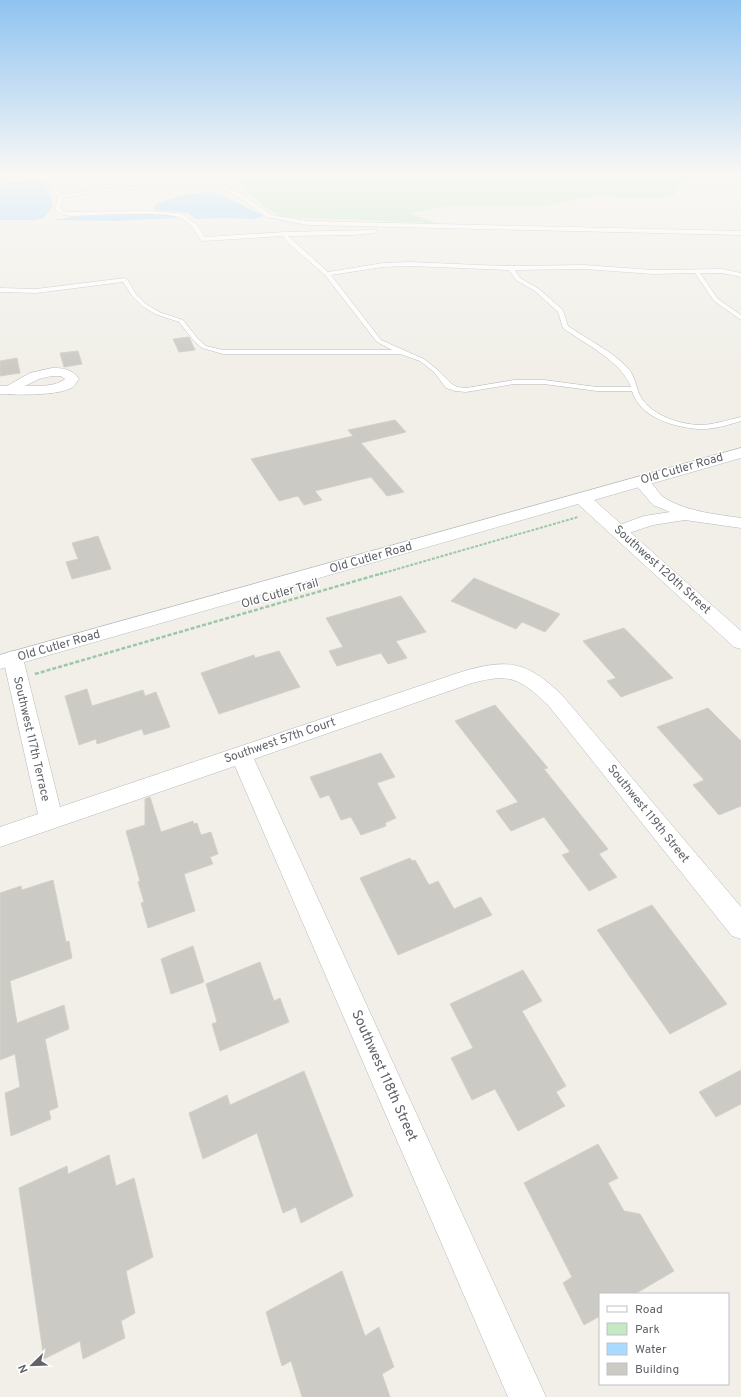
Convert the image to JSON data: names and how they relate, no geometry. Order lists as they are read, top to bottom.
{
  "streets": {
    "main road": ["Old Cutler Road", "Southwest 120th Street"],
    "street": [
      "Southwest 117th Terrace",
      "Southwest 57th Court",
      "Southwest 119th Street",
      "Southwest 118th Street"
    ],
    "path": ["Old Cutler Trail"]
  },
  "crossings": [
    ["Old Cutler Road", "Southwest 120th Street"],
    ["Old Cutler Road", "Old Cutler Trail"],
    ["Old Cutler Road", "Southwest 117th Terrace"],
    ["Southwest 120th Street", "Old Cutler Trail"],
    ["Southwest 117th Terrace", "Southwest 57th Court"],
    ["Southwest 57th Court", "Southwest 119th Street"],
    ["Southwest 57th Court", "Southwest 118th Street"]
  ],
  "legend": [
    "Road",
    "Park",
    "Water",
    "Building"
  ],
  "north": "bottom left"
}
